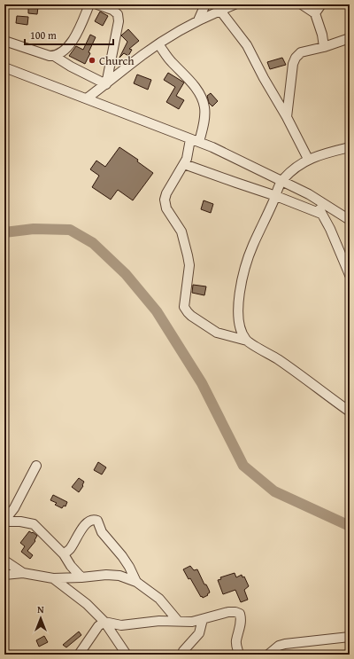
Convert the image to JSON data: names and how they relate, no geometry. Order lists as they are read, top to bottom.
{
  "places": ["Church"],
  "scale_bar": "100 m",
  "north": "top"
}
